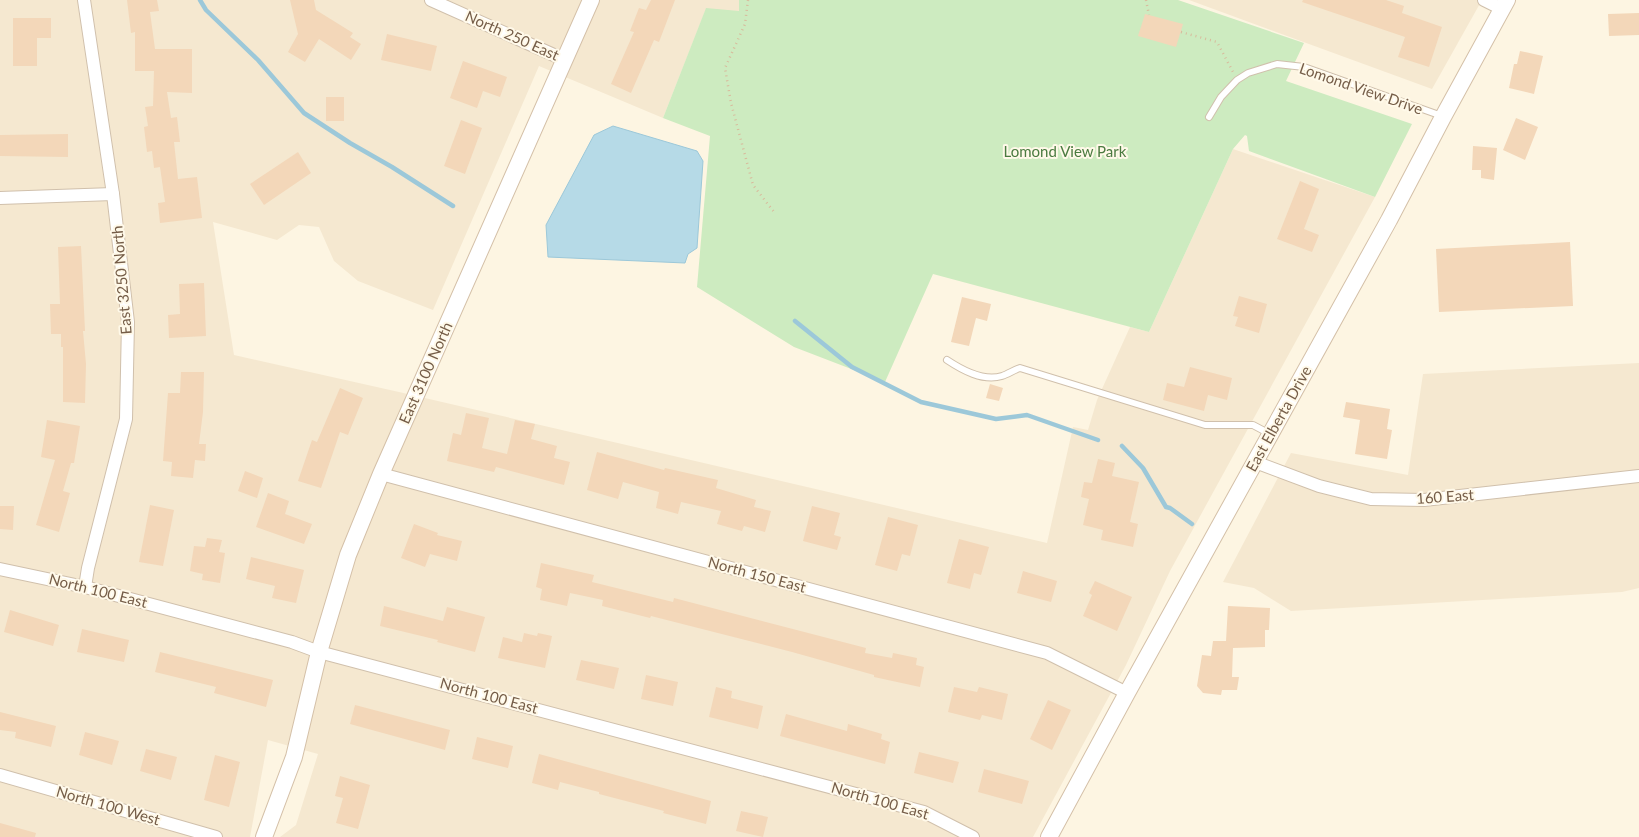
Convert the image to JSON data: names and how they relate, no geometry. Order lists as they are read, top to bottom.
{
  "streets": {
    "main road": ["East 3100 North", "East Elberta Drive"],
    "street": [
      "North 250 East",
      "East 3250 North",
      "160 East",
      "North 150 East",
      "North 100 East",
      "North 100 West"
    ],
    "lane": ["Lomond View Drive"]
  },
  "crossings": [
    ["North 250 East", "East 3100 North"],
    ["Lomond View Drive", "East Elberta Drive"],
    ["East 3250 North", "North 100 East"],
    ["East 3100 North", "North 150 East"],
    ["East 3100 North", "North 100 East"],
    ["East Elberta Drive", "160 East"],
    ["East Elberta Drive", "North 150 East"]
  ],
  "parks": ["Lomond View Park"]
}
